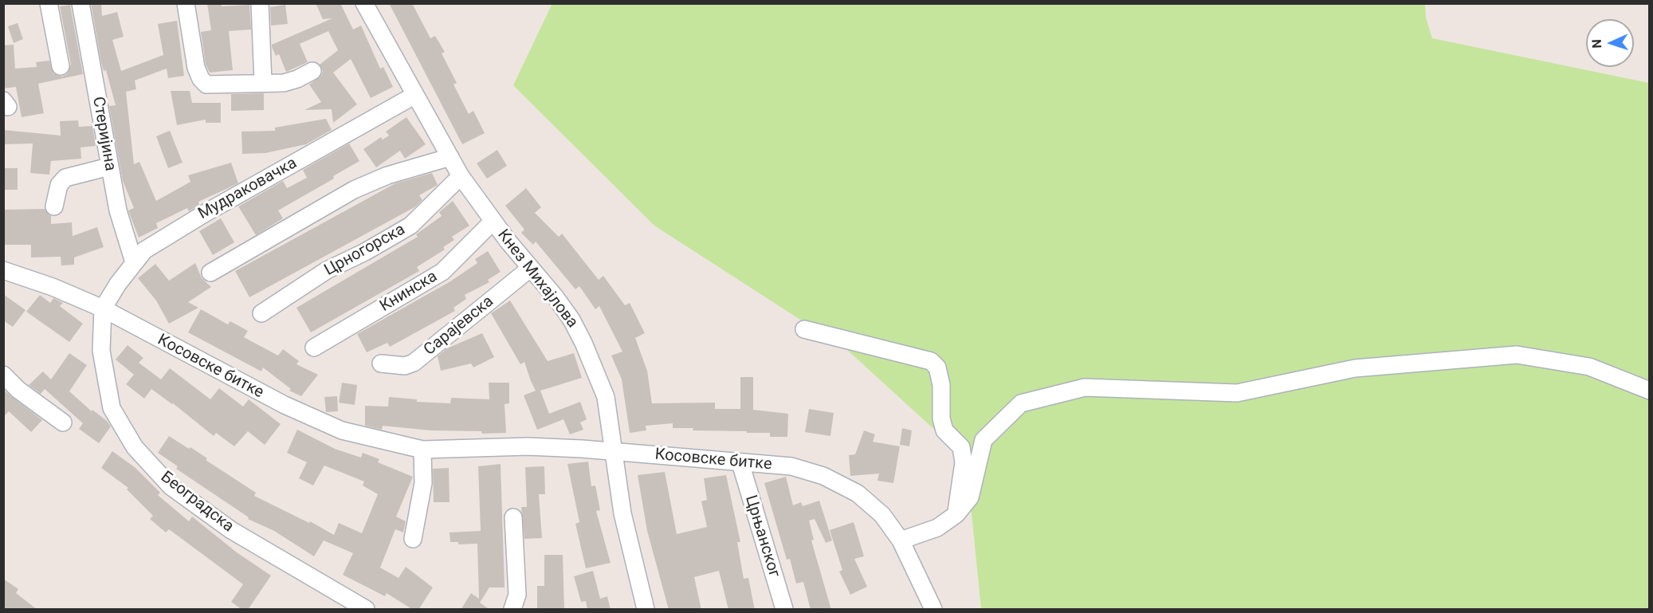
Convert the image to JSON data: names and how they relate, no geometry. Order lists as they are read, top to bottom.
{
  "streets": {
    "street": [
      "Стеријина",
      "Мудраковачка",
      "Црногорска",
      "Кнез Михајлова",
      "Книнска",
      "Сарајевска",
      "Косовске битке",
      "Београдска",
      "Црњанског"
    ]
  },
  "crossings": [
    ["Стеријина", "Мудраковачка"],
    ["Мудраковачка", "Кнез Михајлова"],
    ["Мудраковачка", "Косовске битке"],
    ["Мудраковачка", "Београдска"],
    ["Црногорска", "Кнез Михајлова"],
    ["Кнез Михајлова", "Книнска"],
    ["Кнез Михајлова", "Сарајевска"],
    ["Кнез Михајлова", "Косовске битке"],
    ["Косовске битке", "Београдска"],
    ["Косовске битке", "Црњанског"]
  ],
  "north": "left"
}
